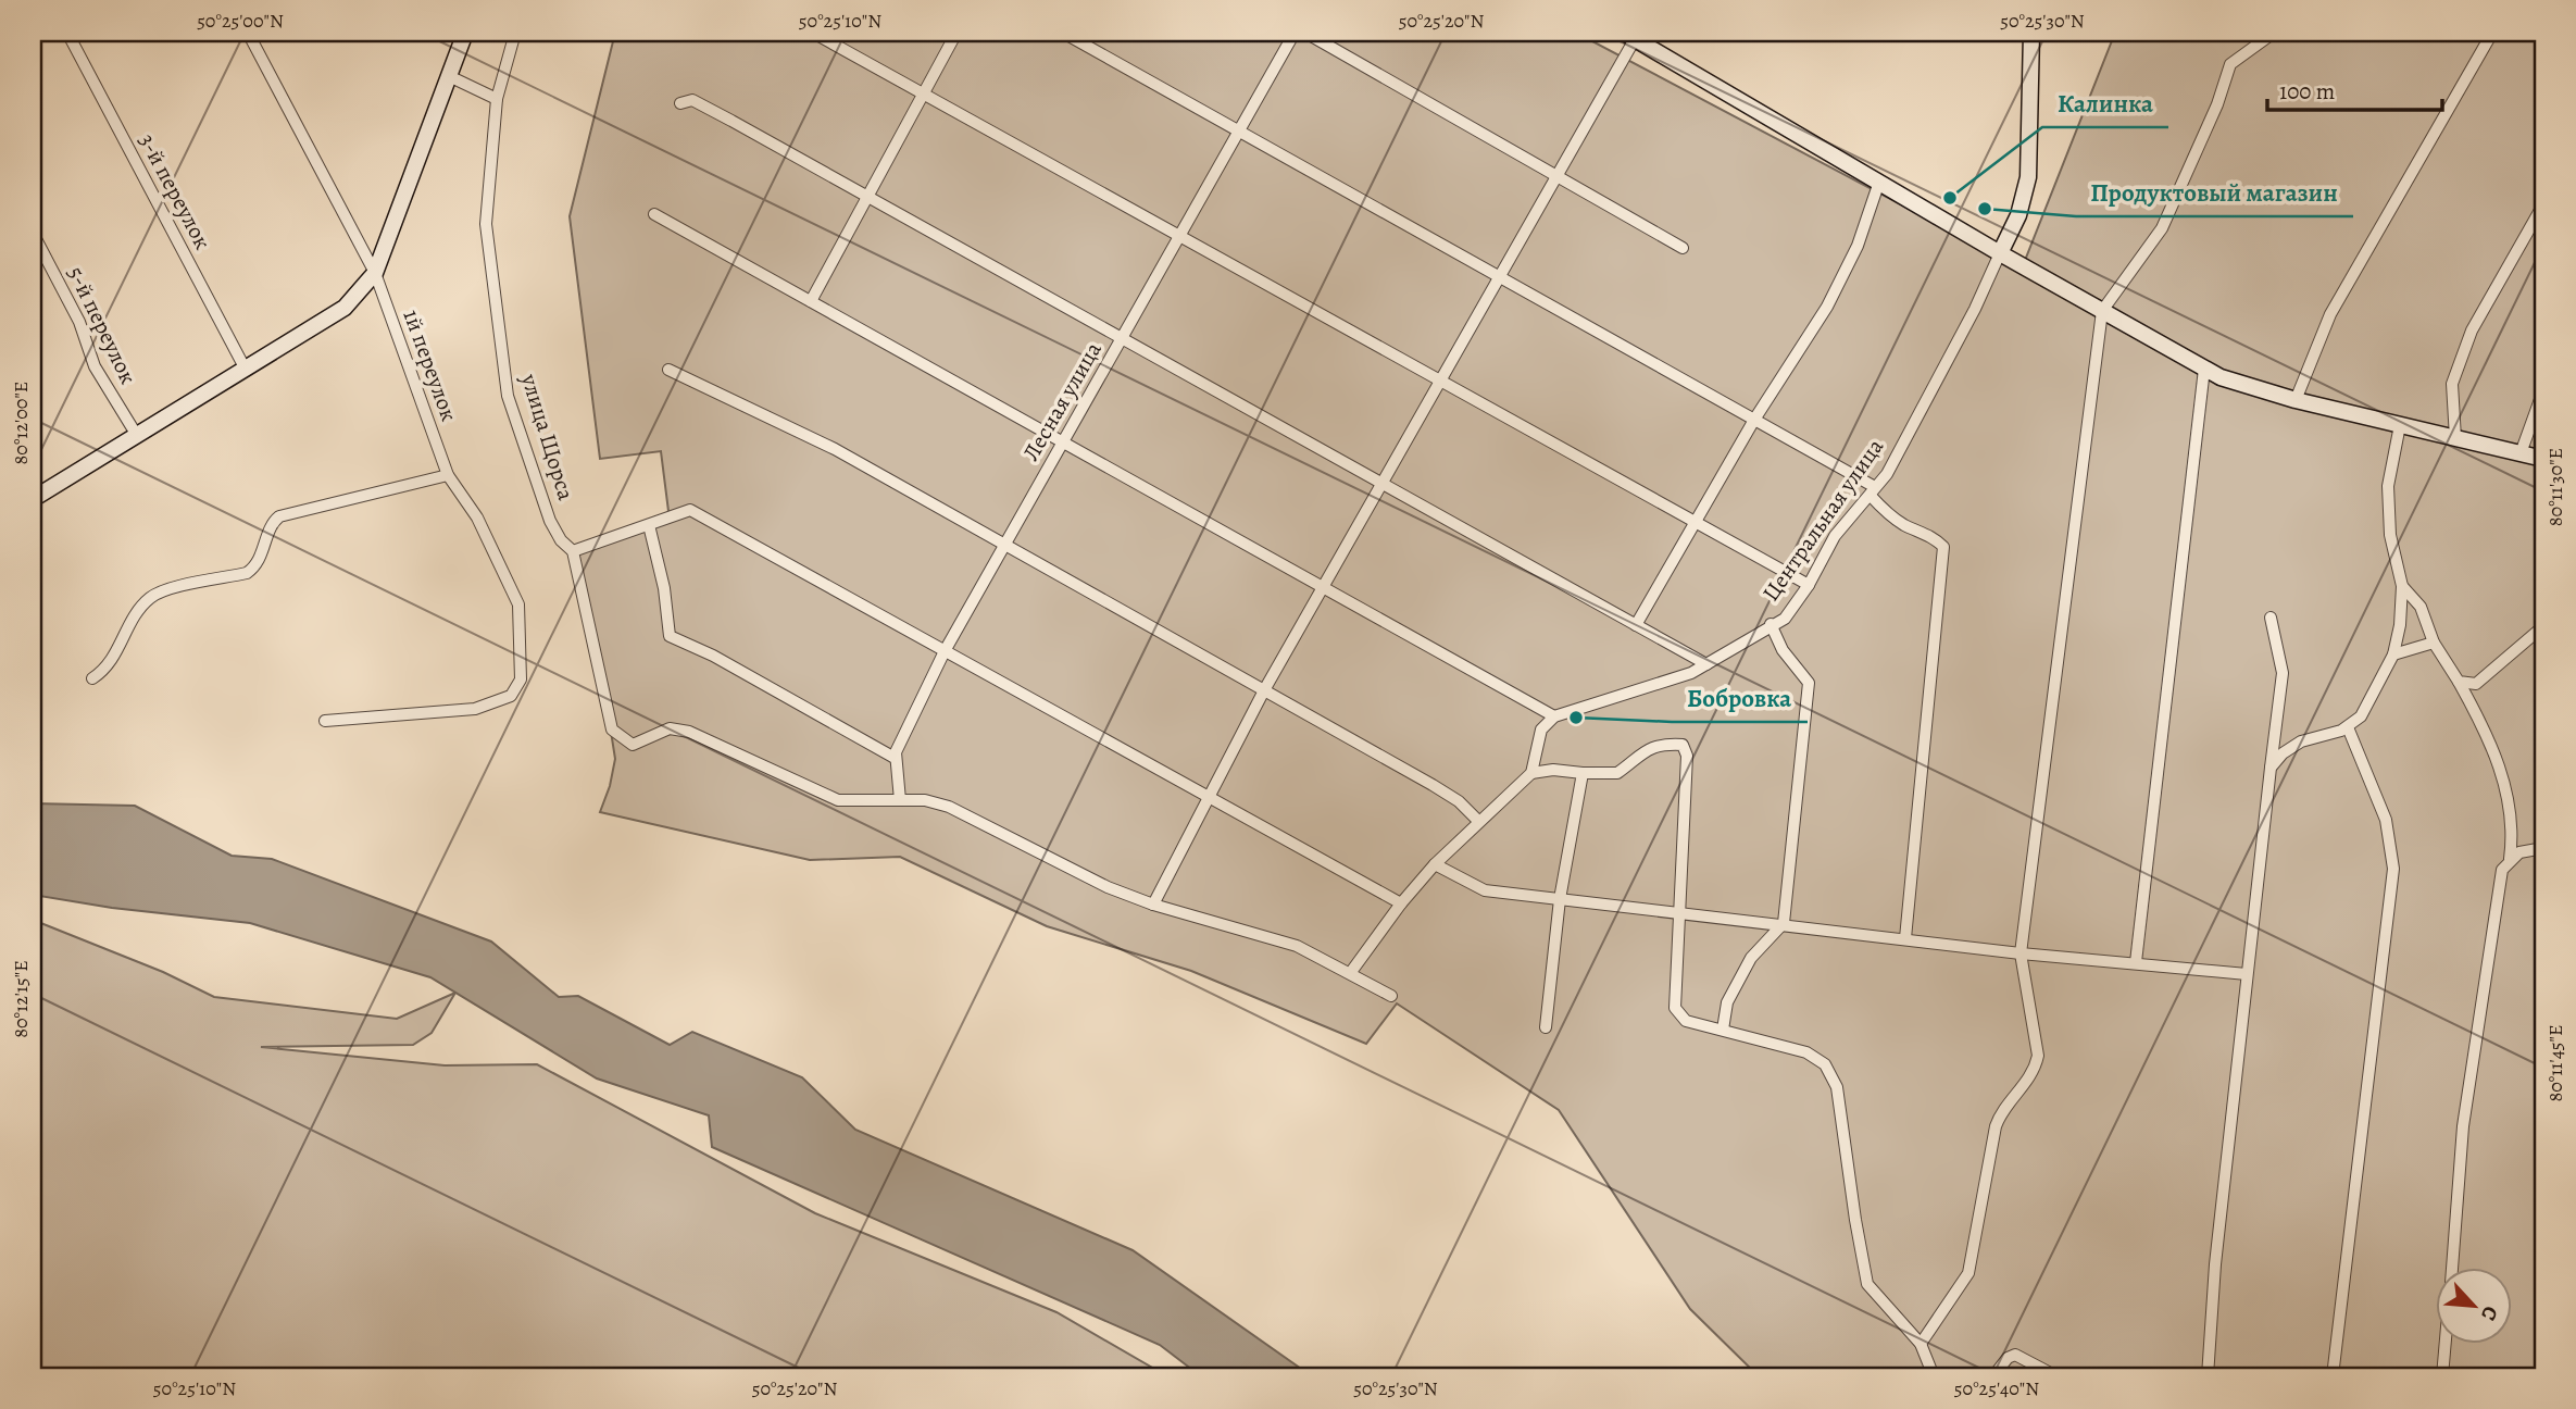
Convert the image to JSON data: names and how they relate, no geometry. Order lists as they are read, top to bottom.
{
  "streets": {
    "street": [
      "3-й переулок",
      "5-й переулок",
      "1й переулок",
      "Лесная улица",
      "улица Щорса",
      "Центральная улица"
    ]
  },
  "places": ["Калинка", "Продуктовый магазин", "Бобровка"],
  "scale_bar": "100 m",
  "north": "bottom right",
  "coordinates": [
    "50°25'00\"N",
    "50°25'10\"N",
    "50°25'20\"N",
    "50°25'30\"N",
    "80°12'00\"E",
    "80°11'30\"E",
    "80°12'15\"E",
    "80°11'45\"E",
    "50°25'40\"N"
  ]
}
